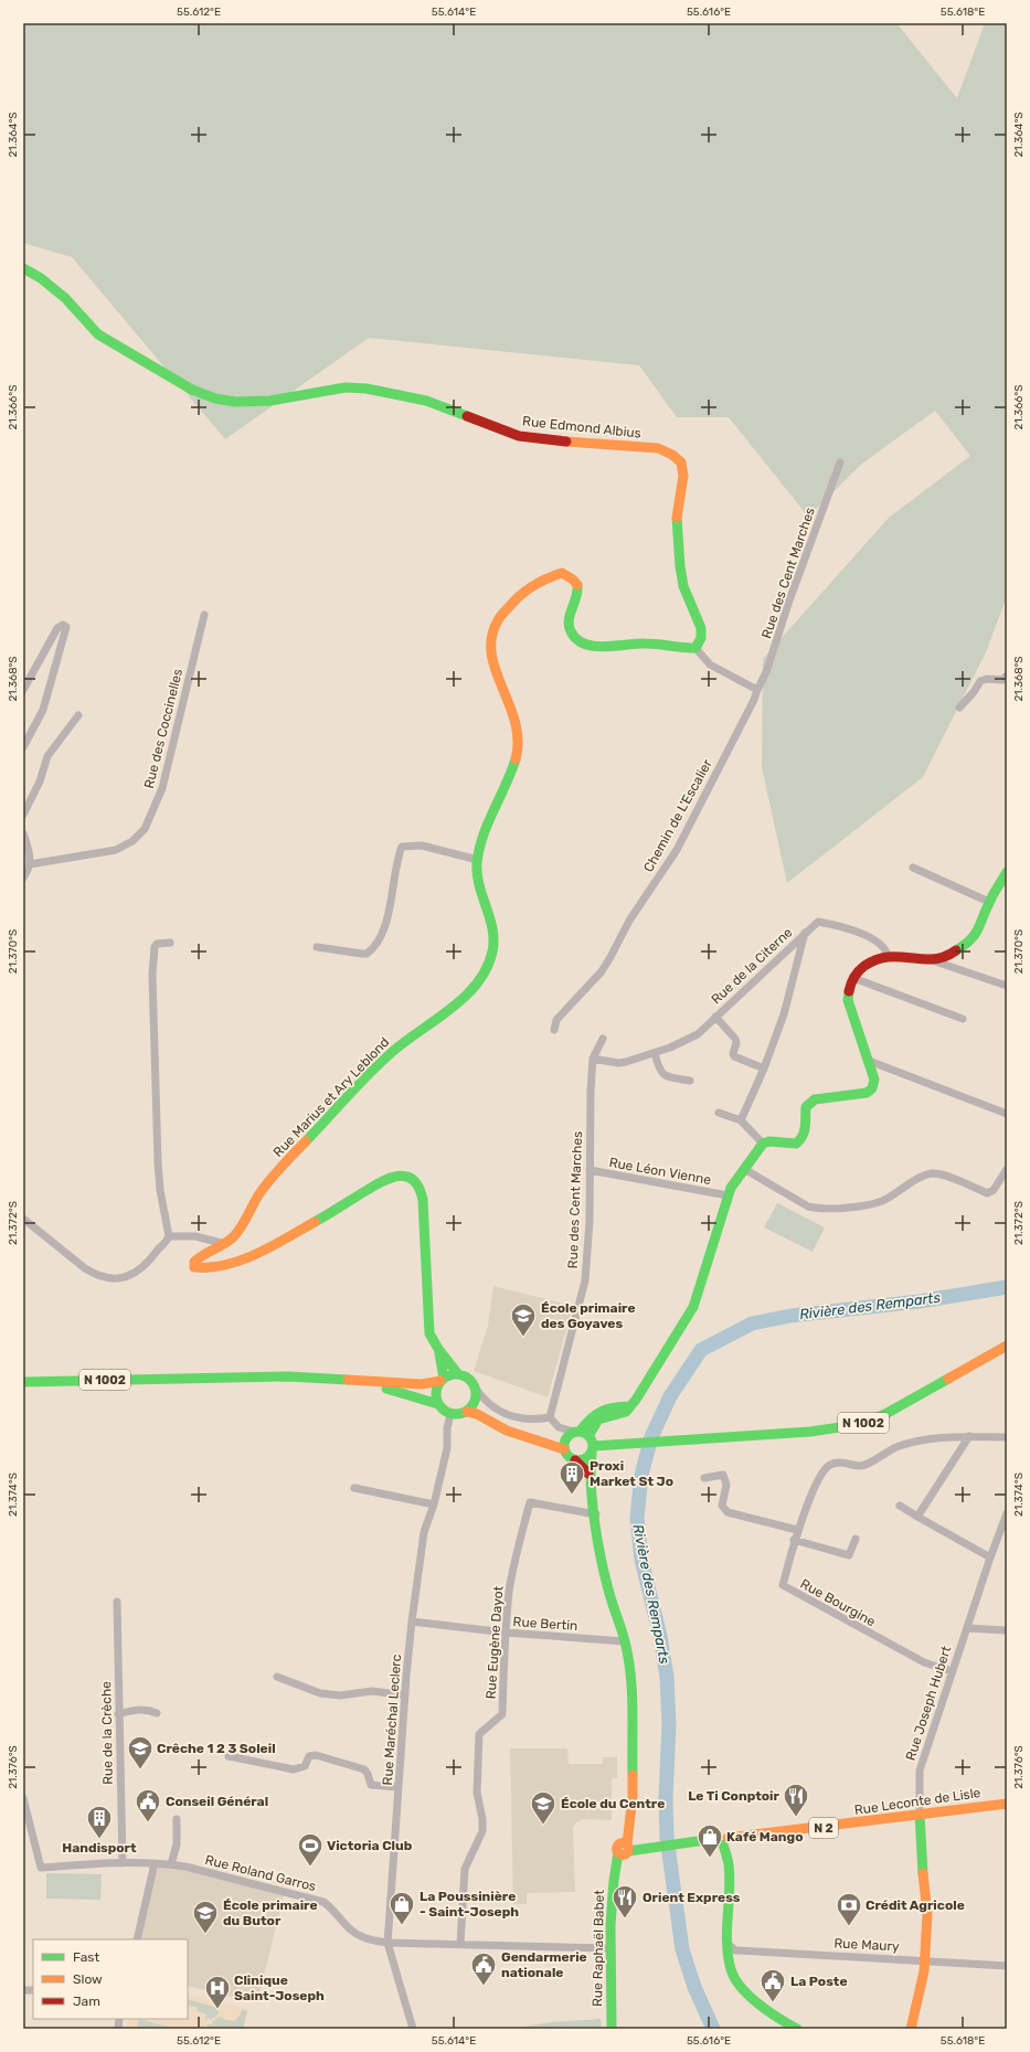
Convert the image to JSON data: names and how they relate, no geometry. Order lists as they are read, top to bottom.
{
  "streets": {
    "main road": [
      "Rue Edmond Albius",
      "Rue Marius et Ary Leblond",
      "N 1002",
      "Rue Leconte de Lisle",
      "N 2",
      "Rue Raphaël Babet"
    ],
    "street": [
      "Rue des Cent Marches",
      "Rue des Coccinelles",
      "Chemin de L'Escalier",
      "Rue de la Citerne",
      "Rue Léon Vienne",
      "Rue Bourgine",
      "Rue Bertin",
      "Rue Eugène Dayot",
      "Rue Joseph Hubert",
      "Rue Maréchal Leclerc",
      "Rue de la Crèche",
      "Rue Roland Garros",
      "Rue Maury"
    ]
  },
  "crossings": [
    ["Rue Edmond Albius", "Rue Marius et Ary Leblond"],
    ["Rue des Cent Marches", "Chemin de L'Escalier"],
    ["Rue des Cent Marches", "Rue de la Citerne"],
    ["Rue des Cent Marches", "Rue Léon Vienne"],
    ["Rue Marius et Ary Leblond", "N 1002"],
    ["Rue Marius et Ary Leblond", "Rue Maréchal Leclerc"],
    ["N 1002", "Rue Maréchal Leclerc"],
    ["Rue Bourgine", "Rue Joseph Hubert"],
    ["Rue Bertin", "Rue Eugène Dayot"],
    ["Rue Bertin", "Rue Maréchal Leclerc"],
    ["Rue Eugène Dayot", "Rue Roland Garros"],
    ["Rue Joseph Hubert", "Rue Leconte de Lisle"],
    ["Rue Maréchal Leclerc", "Rue Roland Garros"],
    ["Rue de la Crèche", "Rue Roland Garros"],
    ["Rue Leconte de Lisle", "Rue Raphaël Babet"],
    ["Rue Roland Garros", "Rue Raphaël Babet"]
  ],
  "water": ["Rivière des Remparts"],
  "places": {
    "school or university": [
      "École primaire des Goyaves",
      "Crêche 1 2 3 Soleil",
      "École du Centre",
      "École primaire du Butor"
    ],
    "building": ["Proxi Market St Jo", "Handisport"],
    "restaurant": ["Le Ti Conptoir", "Orient Express"],
    "public building": ["Conseil Général", "Gendarmerie nationale", "La Poste"],
    "shop": ["Kafé Mango", "La Poussinière - Saint-Joseph"],
    "sports": ["Victoria Club"],
    "bank": ["Crédit Agricole"],
    "hospital": ["Clinique Saint-Joseph"]
  },
  "legend": ["Fast", "Slow", "Jam"],
  "coordinates": [
    "55.612°E",
    "55.614°E",
    "55.616°E",
    "55.618°E",
    "21.364°S",
    "21.366°S",
    "21.368°S",
    "21.370°S",
    "21.372°S",
    "21.374°S",
    "21.376°S"
  ]
}
